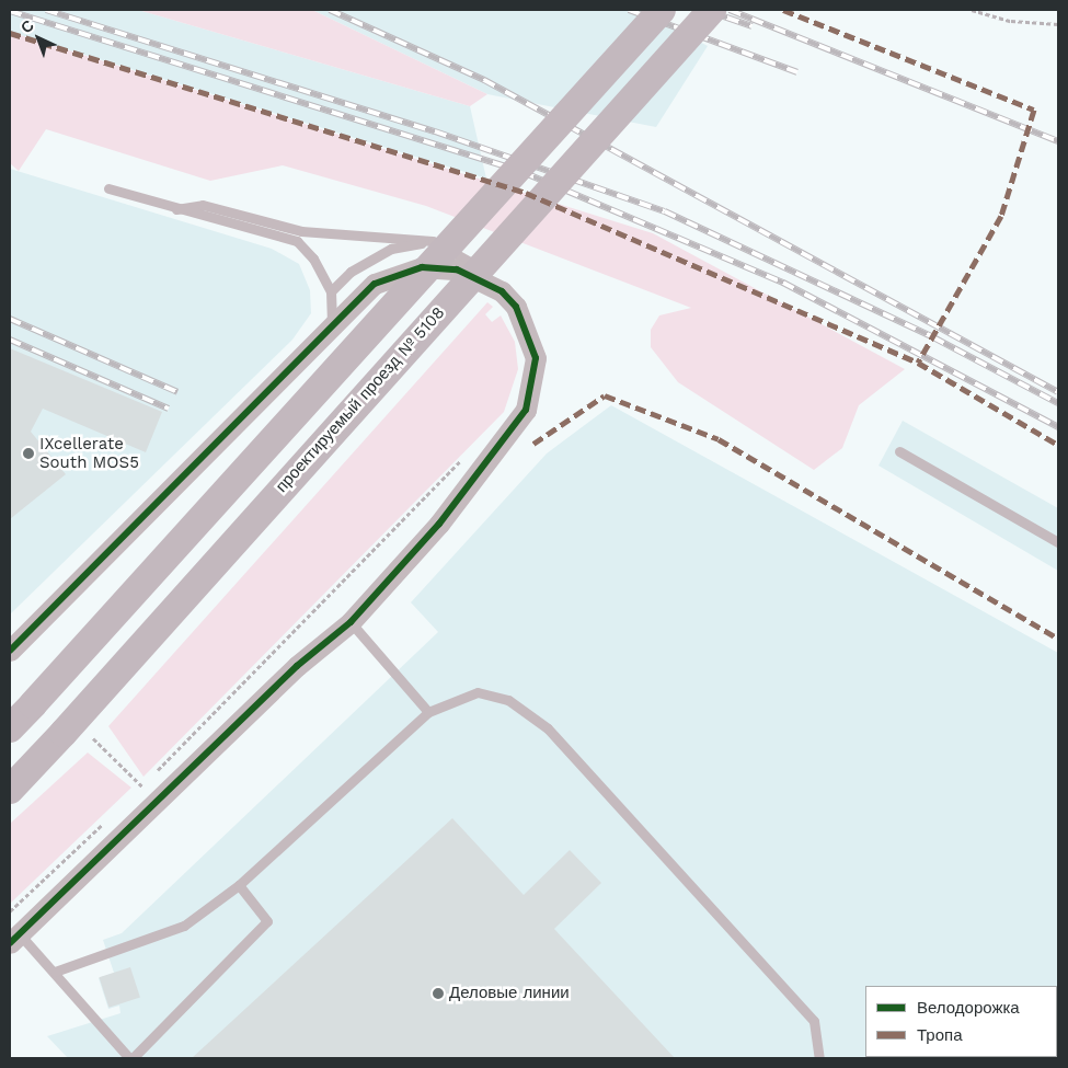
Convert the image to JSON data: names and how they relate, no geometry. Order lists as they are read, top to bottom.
{
  "streets": {
    "main road": ["проектируемый проезд № 5108"]
  },
  "places": ["IXcellerate South MOS5", "Деловые линии"],
  "legend": ["Велодорожка", "Тропа"],
  "north": "top left"
}
